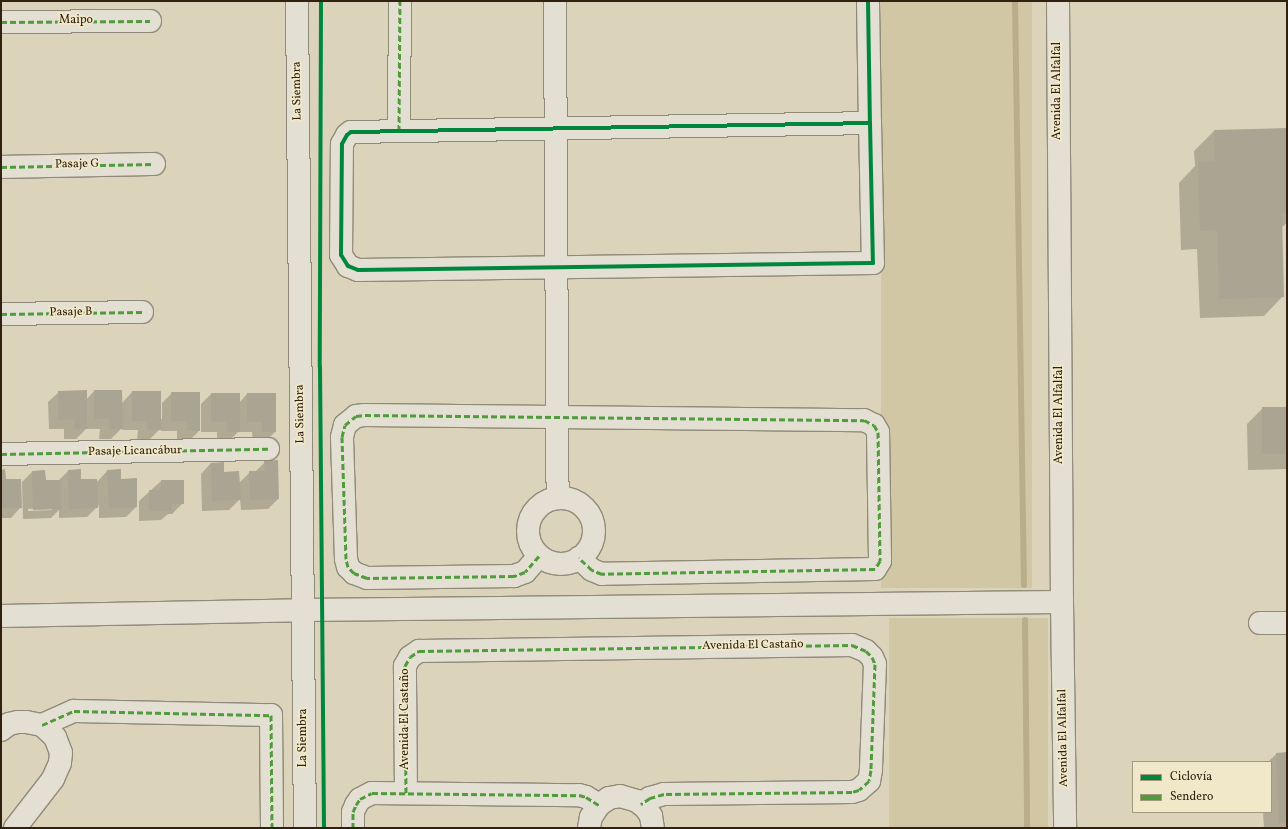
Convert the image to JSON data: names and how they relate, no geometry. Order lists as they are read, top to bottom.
{
  "streets": {
    "street": [
      "Maipo",
      "La Siembra",
      "Avenida El Alfalfal",
      "Pasaje G",
      "Pasaje B",
      "Pasaje Licancábur",
      "Avenida El Castaño"
    ]
  },
  "legend": ["Ciclovía", "Sendero"]
}
